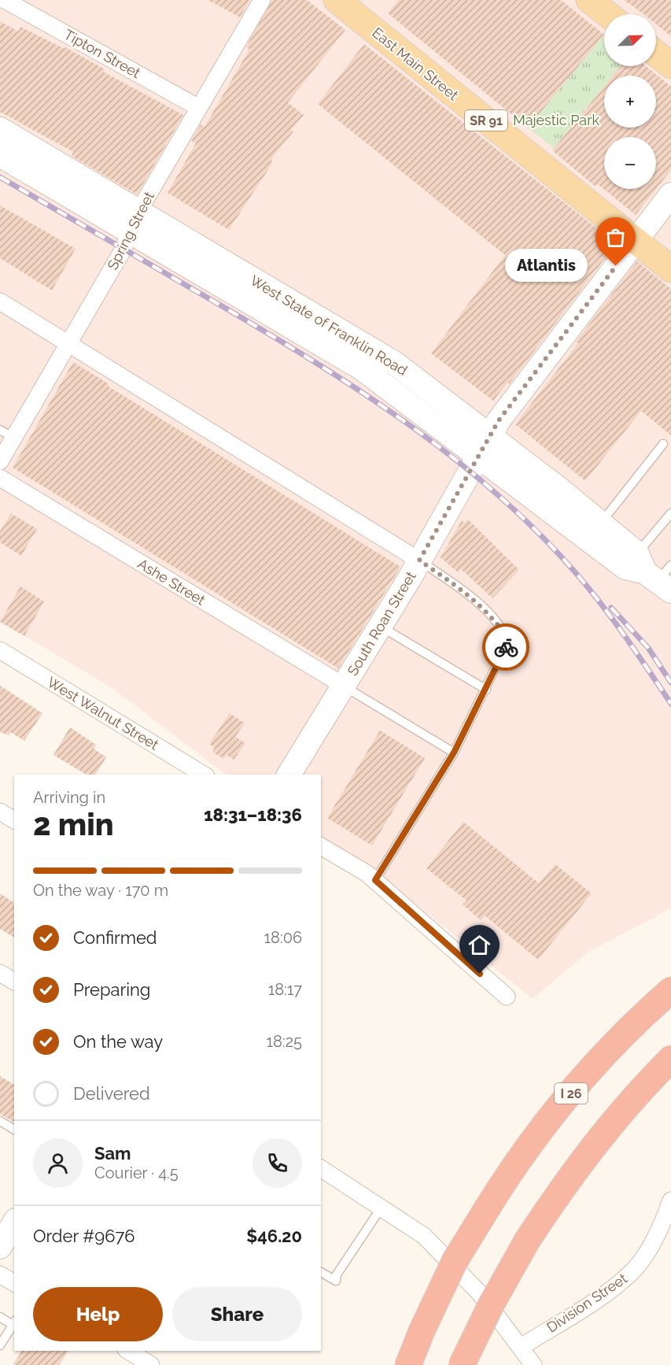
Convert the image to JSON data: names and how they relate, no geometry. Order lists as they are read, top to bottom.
{
  "streets": {
    "highway": ["I 26"],
    "main road": [
      "East Main Street",
      "SR 91",
      "West State of Franklin Road",
      "South Roan Street"
    ],
    "street": [
      "Tipton Street",
      "Spring Street",
      "Ashe Street",
      "West Walnut Street",
      "Division Street"
    ]
  },
  "crossings": [
    ["Tipton Street", "Spring Street"],
    ["East Main Street", "South Roan Street"],
    ["Spring Street", "West State of Franklin Road"],
    ["West State of Franklin Road", "South Roan Street"],
    ["Ashe Street", "South Roan Street"]
  ],
  "parks": ["Majestic Park"],
  "places": ["Atlantis"],
  "north": "top right",
  "page": {
    "map_buttons": ["+", "−"],
    "bubble": "Atlantis",
    "heading": ["2 min", "Arriving in", "18:31–18:36"],
    "panel": [
      "Sam",
      "Courier · 4.5",
      "Order #9676",
      "$46.20"
    ],
    "bar": "On the way · 170 m",
    "list": [
      ["Confirmed", "18:06"],
      ["Preparing", "18:17"],
      ["On the way", "18:25"],
      "Delivered"
    ],
    "buttons": ["Help", "Share"]
  }
}
